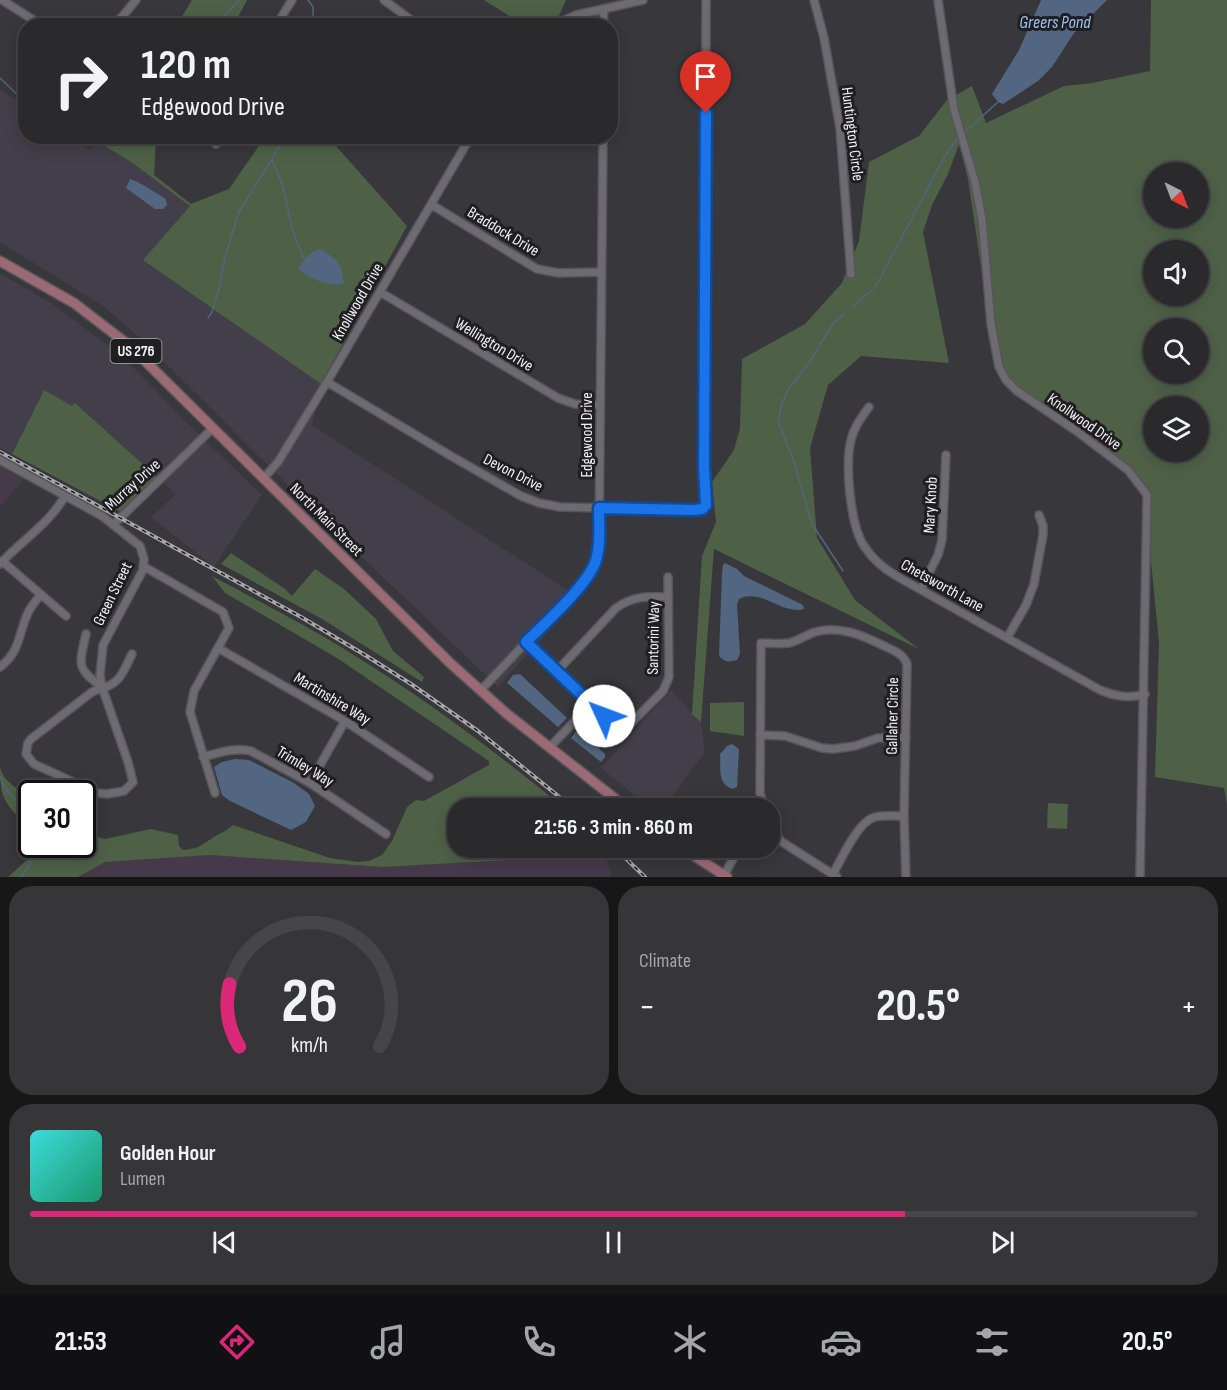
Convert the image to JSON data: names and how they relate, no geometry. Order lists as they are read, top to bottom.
{
  "streets": {
    "main road": ["US 276", "North Main Street"],
    "street": [
      "Huntington Circle",
      "Braddock Drive",
      "Knollwood Drive",
      "Wellington Drive",
      "Edgewood Drive",
      "Devon Drive",
      "Murray Drive",
      "Mary Knob",
      "Chetsworth Lane",
      "Green Street",
      "Santorini Way",
      "Martinshire Way",
      "Gallaher Circle",
      "Trimley Way"
    ]
  },
  "crossings": [
    ["Braddock Drive", "Knollwood Drive"],
    ["Braddock Drive", "Edgewood Drive"],
    ["Knollwood Drive", "Wellington Drive"],
    ["Knollwood Drive", "Devon Drive"],
    ["Knollwood Drive", "North Main Street"],
    ["Knollwood Drive", "Chetsworth Lane"],
    ["Wellington Drive", "Edgewood Drive"],
    ["Edgewood Drive", "Devon Drive"],
    ["Edgewood Drive", "North Main Street"],
    ["Edgewood Drive", "Santorini Way"],
    ["Murray Drive", "North Main Street"],
    ["Murray Drive", "Green Street"],
    ["Mary Knob", "Chetsworth Lane"]
  ],
  "water": ["Greers Pond"],
  "north": "bottom right",
  "page": {
    "turn": ["120 m", "Edgewood Drive"],
    "limit": "30",
    "trip": "21:56 · 3 min · 860 m",
    "tile": "Climate",
    "heat": ["−", "20.5°", "+"],
    "song": ["Golden Hour", "Lumen"],
    "tabs": ["21:53", "20.5°"],
    "gauge": ["26", "km/h"]
  }
}
